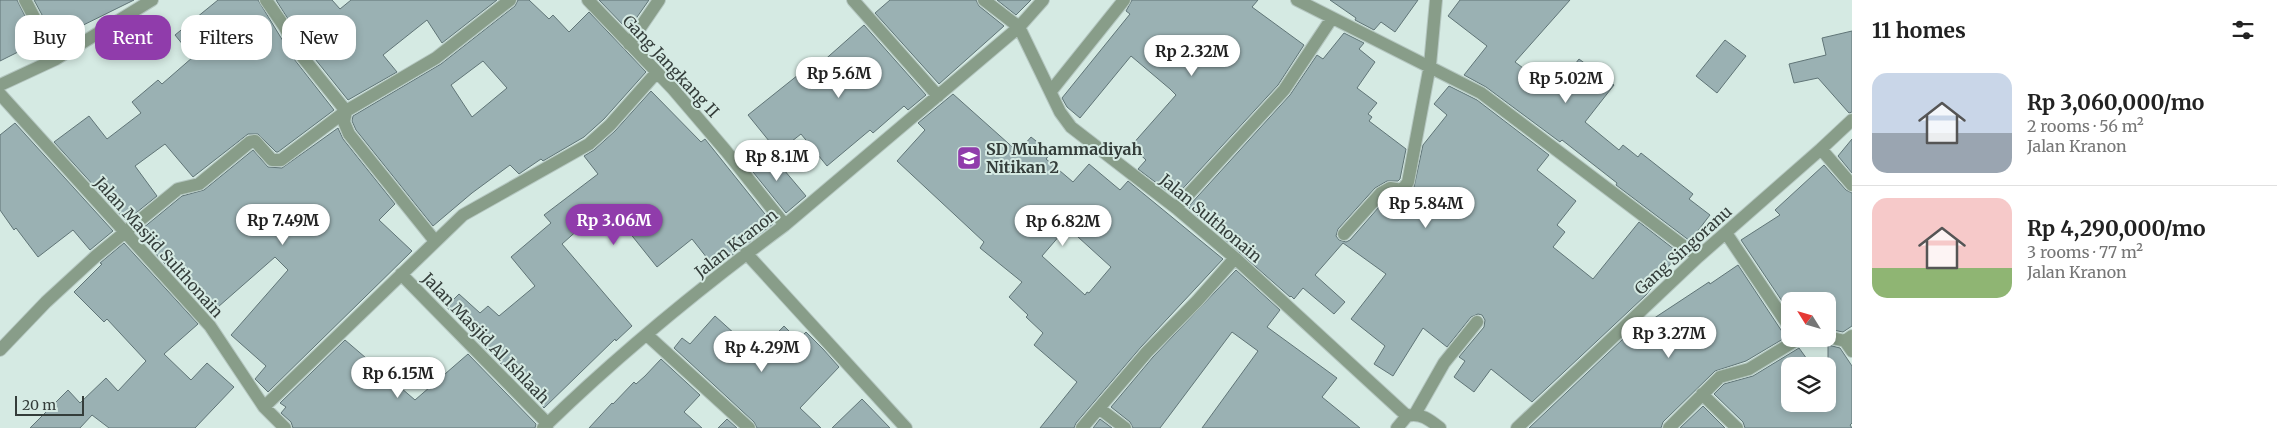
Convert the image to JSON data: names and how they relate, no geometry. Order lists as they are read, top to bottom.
{
  "streets": {
    "street": [
      "Gang Jangkang II",
      "Jalan Sulthonain",
      "Jalan Kranon",
      "Jalan Masjid Sulthonain",
      "Gang Singoranu",
      "Jalan Masjid Al Ishlaah"
    ]
  },
  "crossings": [
    ["Gang Jangkang II", "Jalan Kranon"],
    ["Jalan Sulthonain", "Jalan Kranon"],
    ["Jalan Kranon", "Jalan Masjid Al Ishlaah"]
  ],
  "places": {
    "school or university": ["SD Muhammadiyah Nitikan 2"]
  },
  "scale_bar": "20 m",
  "north": "top left",
  "page": {
    "heading": "11 homes",
    "chip": [
      "Buy",
      "Rent",
      "Filters",
      "New"
    ],
    "price": [
      "Rp 2.32M",
      "Rp 5.6M",
      "Rp 5.02M",
      "Rp 8.1M",
      "Rp 5.84M",
      "Rp 7.49M",
      "Rp 3.06M",
      "Rp 6.82M",
      "Rp 3.27M",
      "Rp 4.29M",
      "Rp 6.15M"
    ],
    "list": [
      {
        "name": "Rp 3,060,000/mo",
        "note": "2 rooms · 56 m² · Jalan Kranon"
      },
      {
        "name": "Rp 4,290,000/mo",
        "note": "3 rooms · 77 m² · Jalan Kranon"
      }
    ],
    "scale": "20 m"
  }
}
